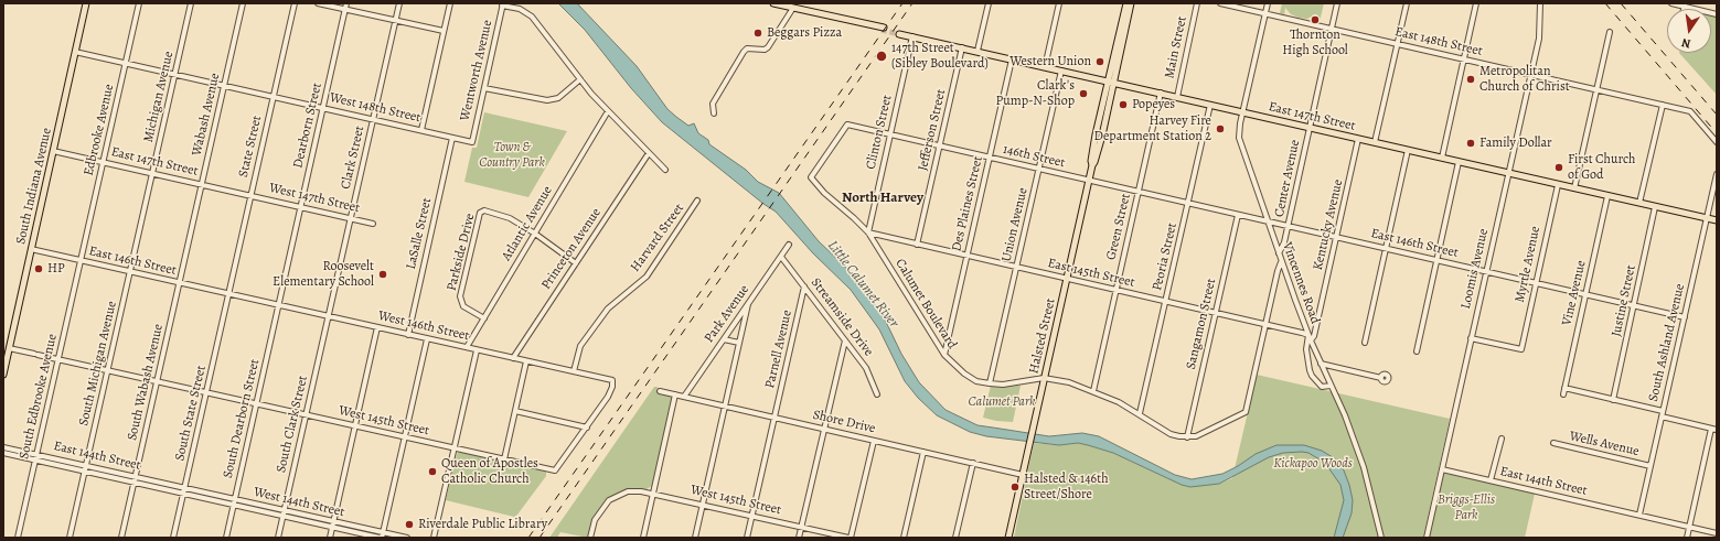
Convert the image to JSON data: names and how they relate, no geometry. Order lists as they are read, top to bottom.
{
  "streets": {
    "main road": ["East 147th Street", "South Indiana Avenue", "Halsted Street"],
    "street": [
      "East 148th Street",
      "Main Street",
      "Wentworth Avenue",
      "Michigan Avenue",
      "West 148th Street",
      "Wabash Avenue",
      "Dearborn Street",
      "Edbrooke Avenue",
      "Jefferson Street",
      "Clinton Street",
      "State Street",
      "146th Street",
      "Clark Street",
      "Center Avenue",
      "West 147th Street",
      "Des Plaines Street",
      "Atlantic Avenue",
      "Union Avenue",
      "Kentucky Avenue",
      "Green Street",
      "LaSalle Street",
      "Harvard Street",
      "East 146th Street",
      "Princeton Avenue",
      "Parkside Drive",
      "Peoria Street",
      "Myrtle Avenue",
      "Loomis Avenue",
      "East 145th Street",
      "Vincennes Road",
      "Vine Avenue",
      "Justine Street",
      "Calumet Boulevard",
      "Park Avenue",
      "Streamside Drive",
      "Sangamon Street",
      "West 146th Street",
      "South Ashland Avenue",
      "Parnell Avenue",
      "South Michigan Avenue",
      "South Wabash Avenue",
      "South Edbrooke Avenue",
      "South State Street",
      "South Dearborn Street",
      "West 145th Street",
      "Shore Drive",
      "South Clark Street",
      "Wells Avenue",
      "East 144th Street",
      "West 144th Street"
    ]
  },
  "crossings": [
    ["East 148th Street", "Center Avenue"],
    ["East 148th Street", "Loomis Avenue"],
    ["East 148th Street", "Vincennes Road"],
    ["Main Street", "East 147th Street"],
    ["Wentworth Avenue", "West 148th Street"],
    ["Michigan Avenue", "East 147th Street"],
    ["Michigan Avenue", "East 146th Street"],
    ["Michigan Avenue", "South Michigan Avenue"],
    ["West 148th Street", "Dearborn Street"],
    ["West 148th Street", "State Street"],
    ["West 148th Street", "Clark Street"],
    ["West 148th Street", "LaSalle Street"],
    ["Wabash Avenue", "East 147th Street"],
    ["Wabash Avenue", "East 146th Street"],
    ["Wabash Avenue", "South Wabash Avenue"],
    ["East 147th Street", "Edbrooke Avenue"],
    ["East 147th Street", "Jefferson Street"],
    ["East 147th Street", "Clinton Street"],
    ["East 147th Street", "State Street"],
    ["East 147th Street", "Center Avenue"],
    ["East 147th Street", "South Indiana Avenue"],
    ["East 147th Street", "West 147th Street"],
    ["East 147th Street", "Des Plaines Street"],
    ["East 147th Street", "Union Avenue"],
    ["East 147th Street", "Kentucky Avenue"],
    ["East 147th Street", "Green Street"],
    ["East 147th Street", "Peoria Street"],
    ["East 147th Street", "Myrtle Avenue"],
    ["East 147th Street", "Loomis Avenue"],
    ["East 147th Street", "Vincennes Road"],
    ["East 147th Street", "Vine Avenue"],
    ["East 147th Street", "Justine Street"],
    ["East 147th Street", "Halsted Street"],
    ["East 147th Street", "South Ashland Avenue"],
    ["Dearborn Street", "West 147th Street"],
    ["Dearborn Street", "West 146th Street"],
    ["Dearborn Street", "South Dearborn Street"],
    ["Edbrooke Avenue", "East 146th Street"],
    ["Edbrooke Avenue", "South Edbrooke Avenue"],
    ["Jefferson Street", "146th Street"],
    ["Jefferson Street", "East 145th Street"],
    ["Clinton Street", "146th Street"],
    ["Clinton Street", "East 145th Street"],
    ["Clinton Street", "Calumet Boulevard"],
    ["State Street", "West 147th Street"],
    ["State Street", "East 146th Street"],
    ["State Street", "West 146th Street"],
    ["State Street", "South State Street"],
    ["146th Street", "Des Plaines Street"],
    ["146th Street", "Union Avenue"],
    ["146th Street", "Green Street"],
    ["146th Street", "East 146th Street"],
    ["146th Street", "Calumet Boulevard"],
    ["146th Street", "Halsted Street"],
    ["Clark Street", "West 147th Street"],
    ["Clark Street", "West 146th Street"],
    ["Clark Street", "South Clark Street"],
    ["Center Avenue", "East 146th Street"],
    ["Center Avenue", "Vincennes Road"],
    ["South Indiana Avenue", "East 146th Street"],
    ["Des Plaines Street", "East 145th Street"],
    ["Des Plaines Street", "Calumet Boulevard"],
    ["Atlantic Avenue", "Parkside Drive"],
    ["Atlantic Avenue", "West 146th Street"],
    ["Union Avenue", "East 145th Street"],
    ["Union Avenue", "Calumet Boulevard"],
    ["Kentucky Avenue", "East 146th Street"],
    ["Kentucky Avenue", "Vincennes Road"],
    ["Green Street", "East 146th Street"],
    ["Green Street", "East 145th Street"],
    ["Green Street", "Calumet Boulevard"],
    ["LaSalle Street", "West 146th Street"],
    ["Harvard Street", "West 146th Street"],
    ["East 146th Street", "Peoria Street"],
    ["East 146th Street", "Myrtle Avenue"],
    ["East 146th Street", "Loomis Avenue"],
    ["East 146th Street", "Vincennes Road"],
    ["East 146th Street", "Vine Avenue"],
    ["East 146th Street", "Justine Street"],
    ["East 146th Street", "Sangamon Street"],
    ["East 146th Street", "West 146th Street"],
    ["East 146th Street", "South Ashland Avenue"],
    ["East 146th Street", "South Michigan Avenue"],
    ["East 146th Street", "South Wabash Avenue"],
    ["East 146th Street", "South Edbrooke Avenue"],
    ["East 146th Street", "South State Street"],
    ["Princeton Avenue", "West 146th Street"],
    ["Peoria Street", "East 145th Street"],
    ["Peoria Street", "Calumet Boulevard"],
    ["Myrtle Avenue", "Loomis Avenue"],
    ["Loomis Avenue", "East 144th Street"],
    ["East 145th Street", "Vincennes Road"],
    ["East 145th Street", "Calumet Boulevard"],
    ["East 145th Street", "Sangamon Street"],
    ["East 145th Street", "Halsted Street"],
    ["Calumet Boulevard", "Sangamon Street"],
    ["Calumet Boulevard", "Halsted Street"],
    ["Park Avenue", "Streamside Drive"],
    ["Park Avenue", "Shore Drive"],
    ["Streamside Drive", "Parnell Avenue"],
    ["West 146th Street", "South State Street"],
    ["West 146th Street", "South Dearborn Street"],
    ["West 146th Street", "West 145th Street"],
    ["West 146th Street", "South Clark Street"],
    ["Halsted Street", "Shore Drive"],
    ["South Ashland Avenue", "Wells Avenue"],
    ["South Ashland Avenue", "East 144th Street"],
    ["Parnell Avenue", "West 145th Street"],
    ["Parnell Avenue", "Shore Drive"],
    ["South Michigan Avenue", "East 144th Street"],
    ["South Wabash Avenue", "East 144th Street"],
    ["South Edbrooke Avenue", "East 144th Street"],
    ["South State Street", "West 145th Street"],
    ["South State Street", "East 144th Street"],
    ["South State Street", "West 144th Street"],
    ["South Dearborn Street", "West 145th Street"],
    ["South Dearborn Street", "West 144th Street"],
    ["West 145th Street", "South Clark Street"],
    ["South Clark Street", "West 144th Street"],
    ["East 144th Street", "West 144th Street"]
  ],
  "districts": ["North Harvey"],
  "water": ["Little Calumet River"],
  "parks": [
    "Town & Country Park",
    "Calumet Park",
    "Kickapoo Woods",
    "Briggs-Ellis Park"
  ],
  "places": [
    "Thornton High School",
    "Beggars Pizza",
    "147th Street (Sibley Boulevard)",
    "Western Union",
    "Metropolitan Church of Christ",
    "Clark's Pump-N-Shop",
    "Popeyes",
    "Harvey Fire Department Station 2",
    "Family Dollar",
    "First Church of God",
    "HP",
    "Roosevelt Elementary School",
    "Queen of Apostles Catholic Church",
    "Halsted & 146th Street/Shore",
    "Riverdale Public Library"
  ],
  "north": "bottom"
}
